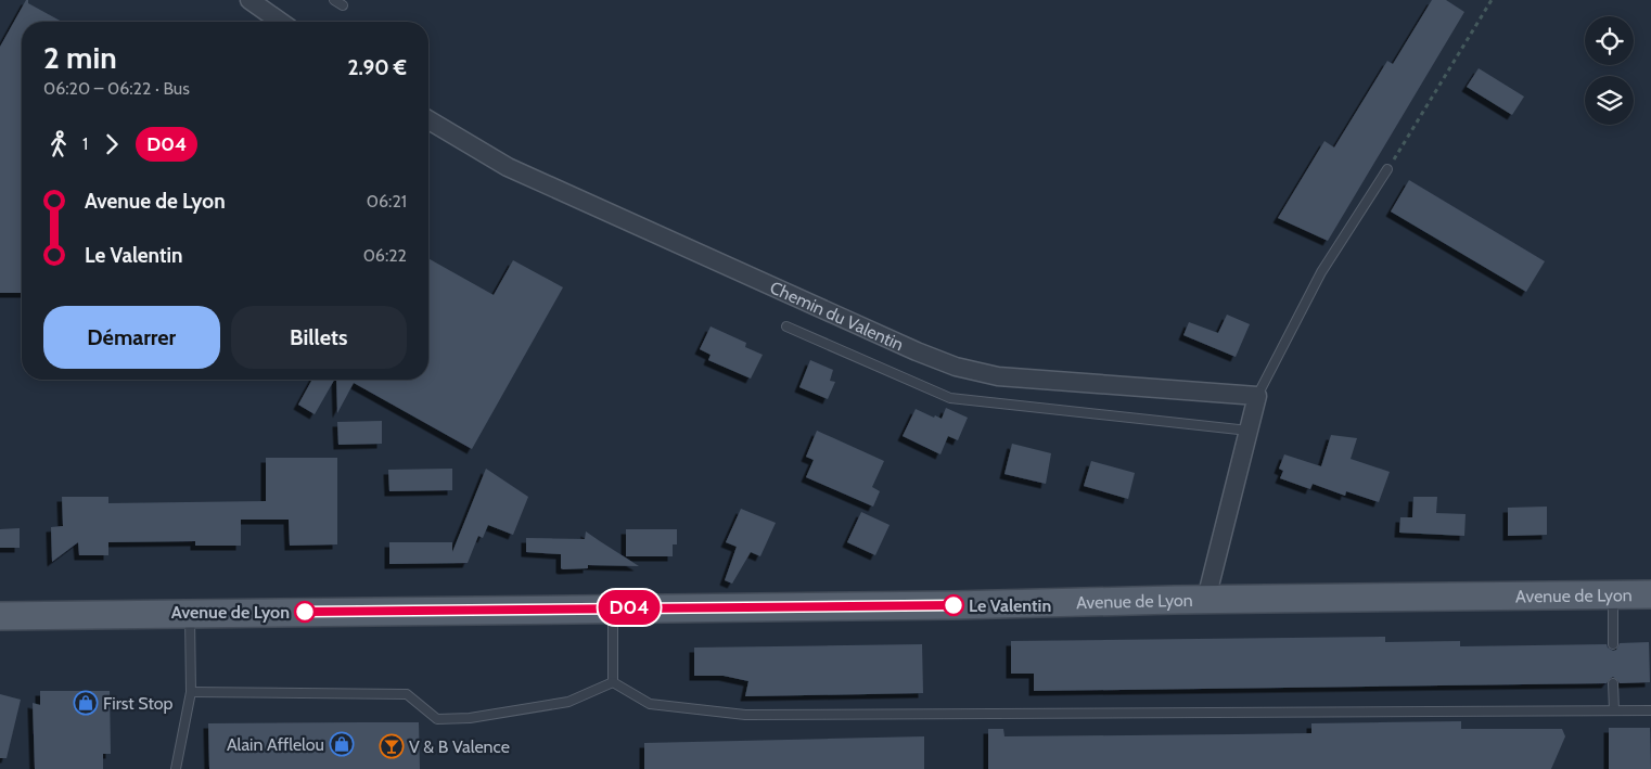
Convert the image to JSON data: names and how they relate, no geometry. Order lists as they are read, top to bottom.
{
  "streets": {
    "main road": ["Avenue de Lyon"],
    "street": ["Chemin du Valentin"]
  },
  "places": {
    "other": ["Le Valentin", "Avenue de Lyon"],
    "shop": ["First Stop", "Alain Afflelou"],
    "bar": ["V & B Valence"]
  },
  "lines": ["bus line D04"],
  "page": {
    "on_map": "D04",
    "heading": ["2 min", "06:20 – 06:22 · Bus", "2.90 €"],
    "legs": ["1", "D04"],
    "list": [
      {
        "name": "Avenue de Lyon",
        "value": "06:21"
      },
      {
        "name": "Le Valentin",
        "value": "06:22"
      }
    ],
    "buttons": ["Démarrer", "Billets"]
  }
}
